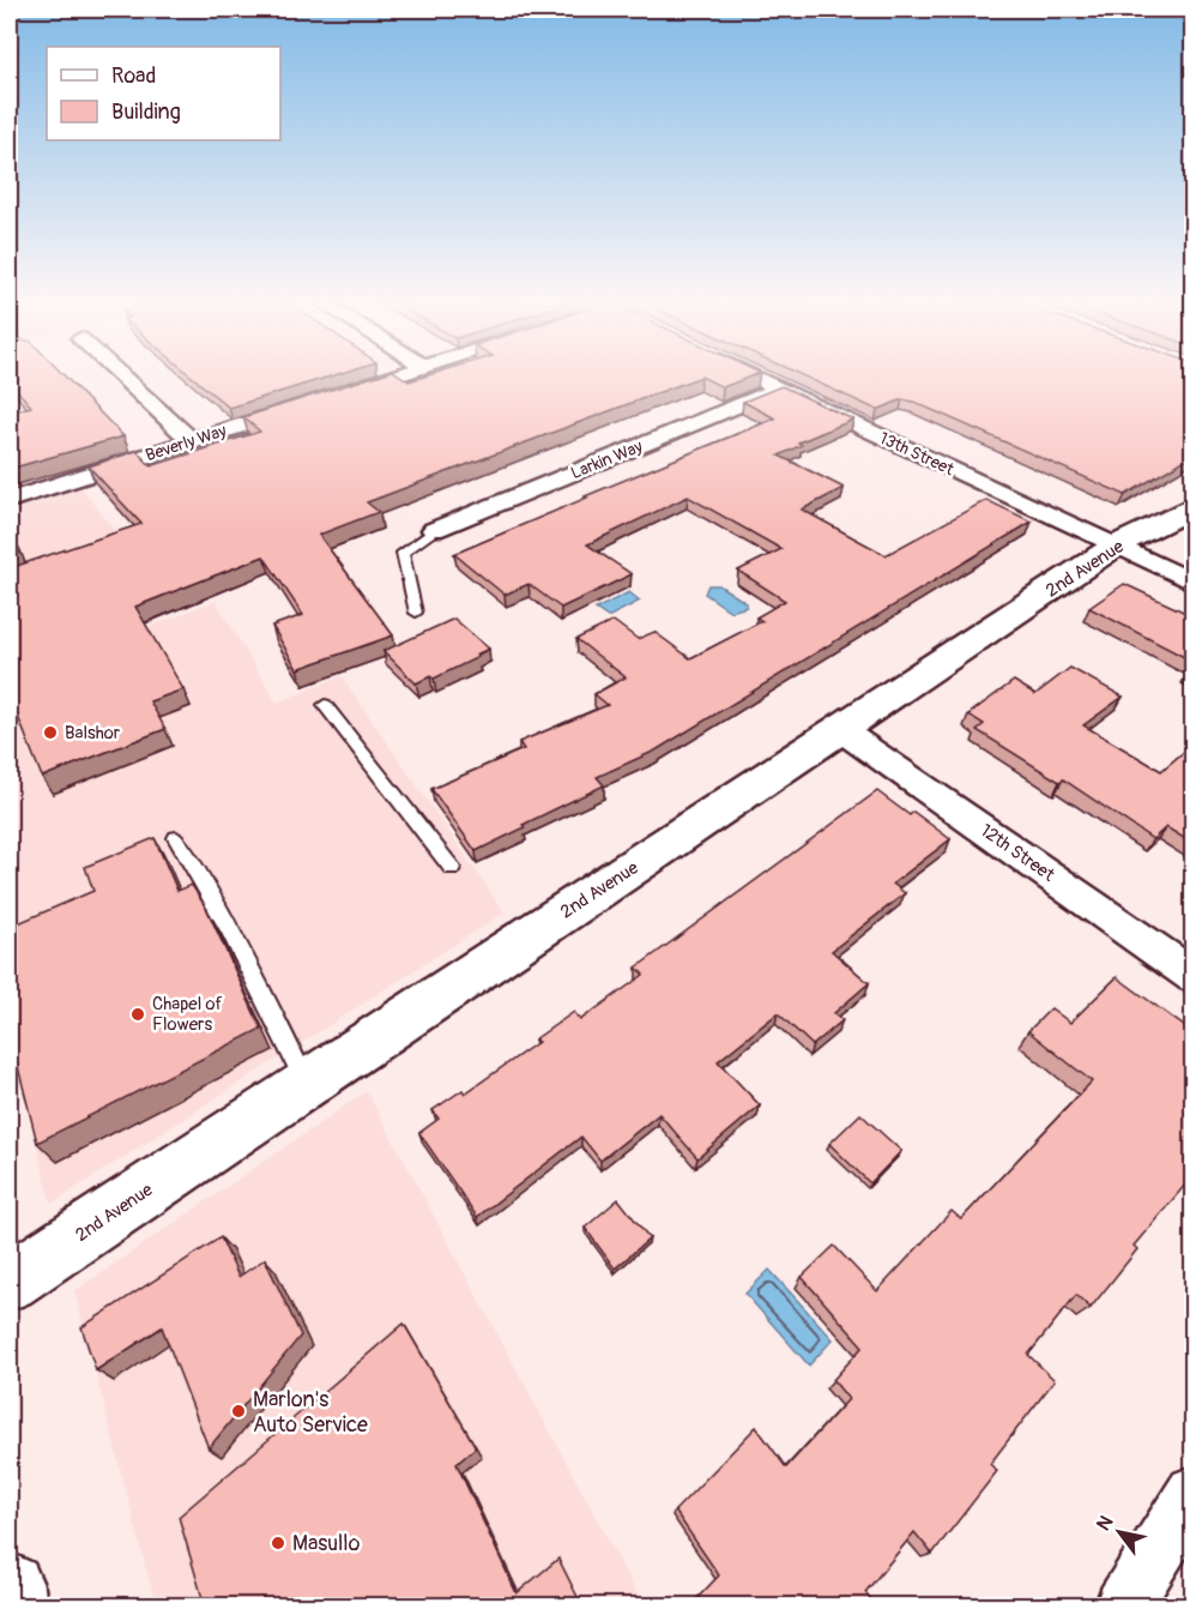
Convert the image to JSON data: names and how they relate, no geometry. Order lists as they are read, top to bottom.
{
  "streets": {
    "street": [
      "Beverly Way",
      "13th Street",
      "Larkin Way",
      "2nd Avenue",
      "12th Street"
    ]
  },
  "crossings": [
    ["13th Street", "Larkin Way"],
    ["13th Street", "2nd Avenue"],
    ["2nd Avenue", "12th Street"]
  ],
  "places": [
    "Balshor",
    "Chapel of Flowers",
    "Marlon's Auto Service",
    "Masullo"
  ],
  "legend": ["Road", "Building"],
  "north": "top left"
}
